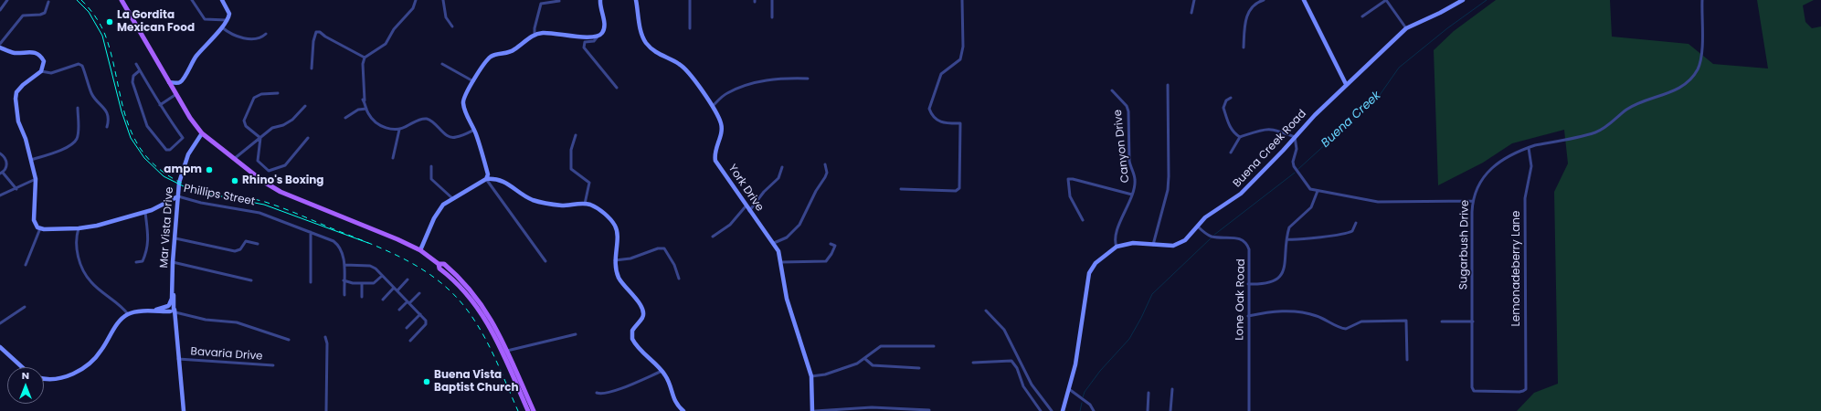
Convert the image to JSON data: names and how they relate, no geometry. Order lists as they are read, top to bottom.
{
  "streets": {
    "street": [
      "Canyon Drive",
      "Buena Creek Road",
      "York Drive",
      "Phillips Street",
      "Mar Vista Drive",
      "Sugarbush Drive",
      "Lemonadeberry Lane",
      "Lone Oak Road",
      "Bavaria Drive"
    ]
  },
  "crossings": [
    ["Canyon Drive", "Buena Creek Road"],
    ["Buena Creek Road", "Lone Oak Road"],
    ["Phillips Street", "Mar Vista Drive"],
    ["Sugarbush Drive", "Lemonadeberry Lane"]
  ],
  "water": ["Buena Creek"],
  "places": [
    "La Gordita Mexican Food",
    "ampm",
    "Rhino's Boxing",
    "Buena Vista Baptist Church"
  ],
  "north": "top"
}
